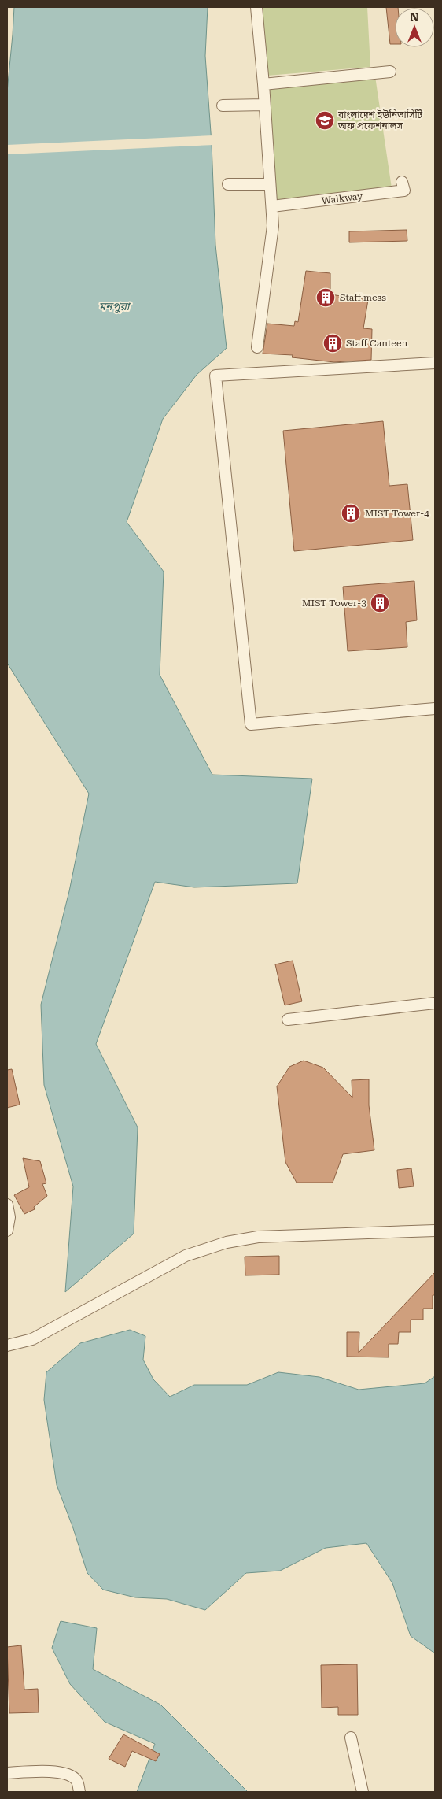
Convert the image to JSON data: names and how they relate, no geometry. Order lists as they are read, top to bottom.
{
  "streets": {
    "street": ["Walkway"]
  },
  "water": ["মনপুরা"],
  "places": {
    "school or university": ["বাংলাদেশ ইউনিভার্সিটি অফ প্রফেশনালস"],
    "building": [
      "Staff mess",
      "Staff Canteen",
      "MIST Tower-4",
      "MIST Tower-3"
    ]
  },
  "north": "top"
}
